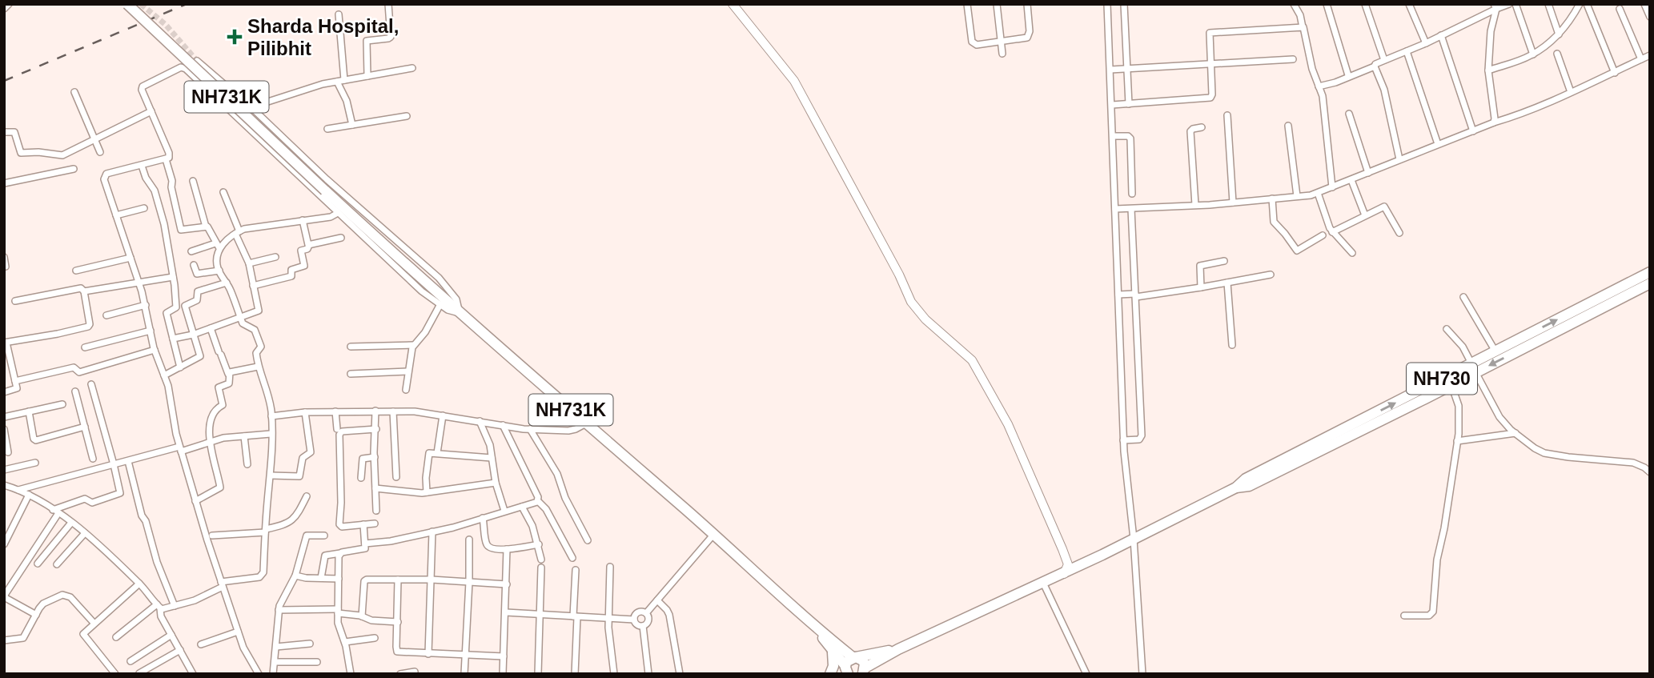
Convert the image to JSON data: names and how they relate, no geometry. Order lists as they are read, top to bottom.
{
  "streets": {
    "highway": ["NH731K", "NH730"]
  },
  "crossings": [
    ["NH731K", "NH730"]
  ],
  "places": {
    "health": ["Sharda Hospital, Pilibhit"]
  }
}
